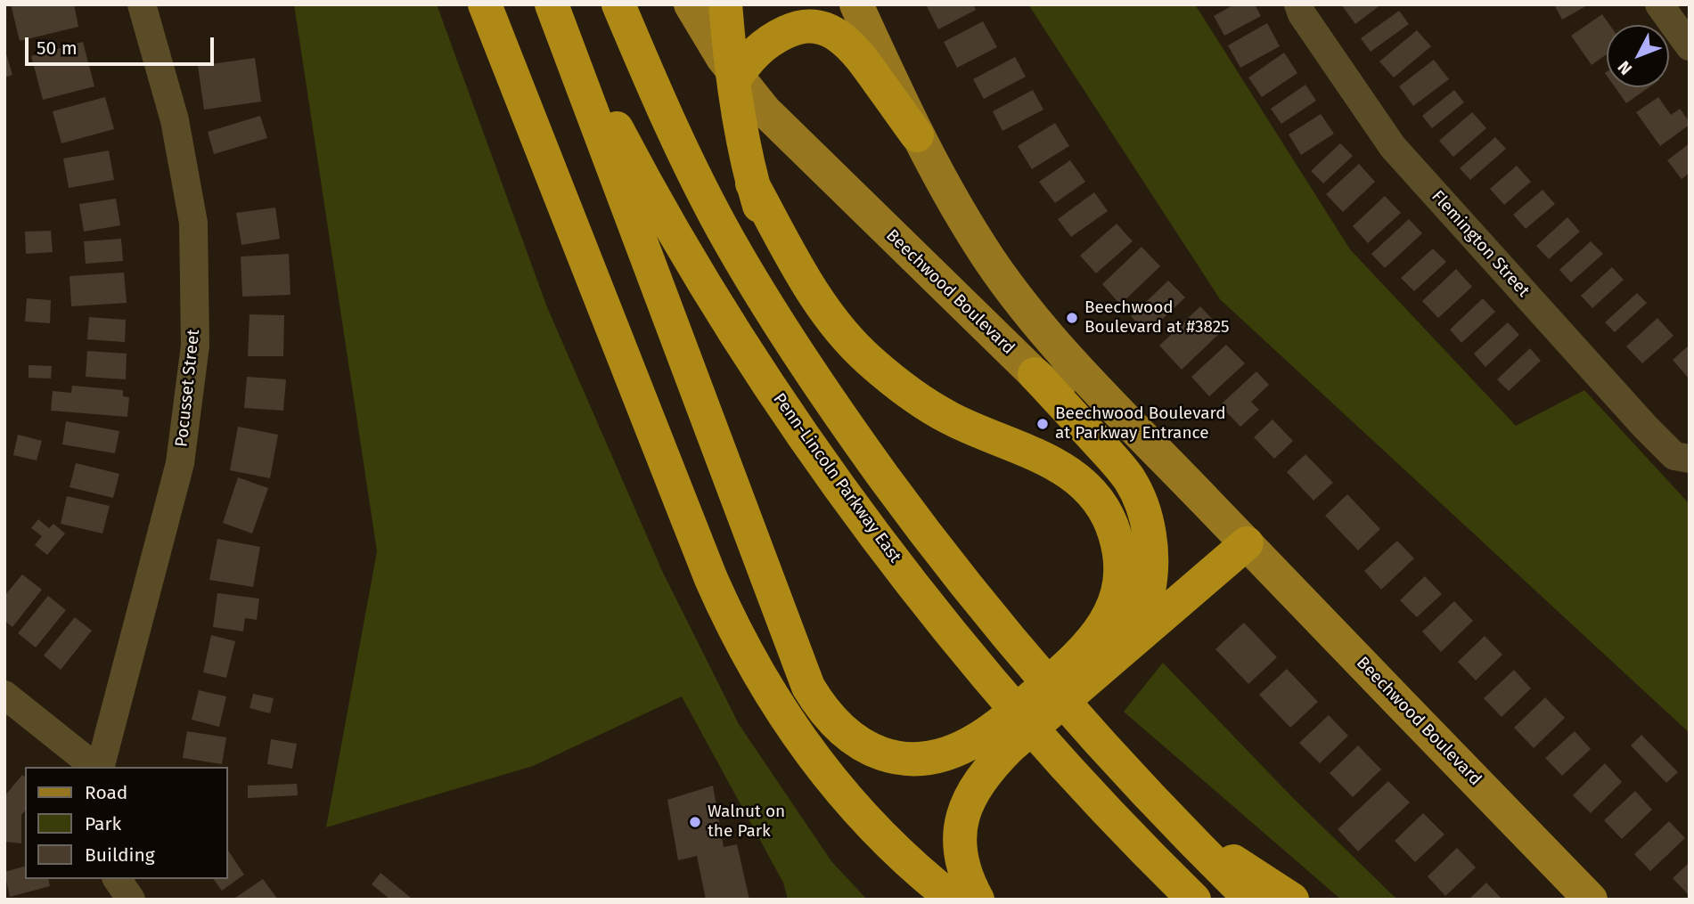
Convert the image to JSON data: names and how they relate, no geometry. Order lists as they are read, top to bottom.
{
  "streets": {
    "highway": ["Penn-Lincoln Parkway East"],
    "main road": ["Beechwood Boulevard"],
    "street": ["Flemington Street", "Pocusset Street"]
  },
  "places": ["Beechwood Boulevard at #3825", "Beechwood Boulevard at Parkway Entrance", "Walnut on the Park"],
  "legend": ["Road", "Park", "Building"],
  "scale_bar": "50 m",
  "north": "bottom left"
}
